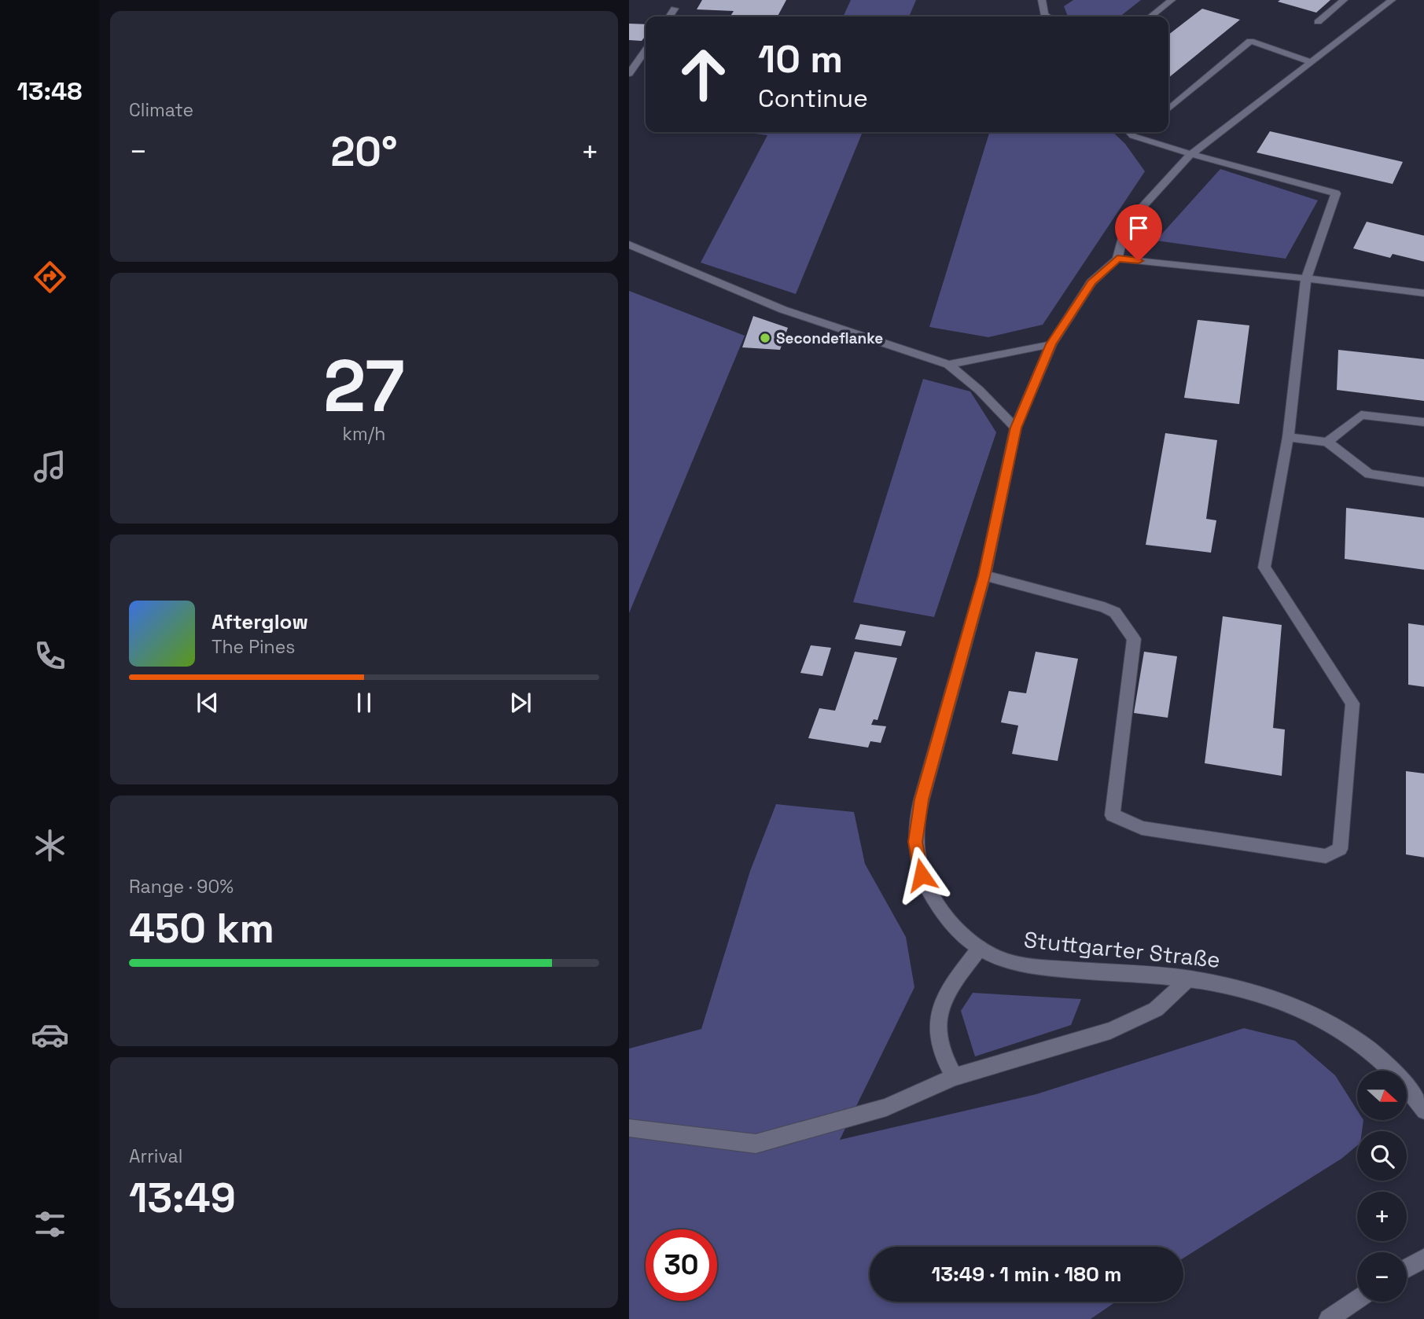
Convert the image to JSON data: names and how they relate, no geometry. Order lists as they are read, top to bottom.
{
  "streets": {
    "street": ["Stuttgarter Straße"]
  },
  "places": ["Secondeflanke"],
  "north": "right",
  "page": {
    "tabs": "13:48",
    "tile": [
      "Climate",
      ["27", "km/h"],
      ["Range · 90%", "450 km"],
      ["Arrival", "13:49"]
    ],
    "turn": ["10 m", "Continue"],
    "heat": ["−", "20°", "+"],
    "song": ["Afterglow", "The Pines"],
    "map_buttons": ["+", "−"],
    "limit": "30",
    "trip": "13:49 · 1 min · 180 m"
  }
}
